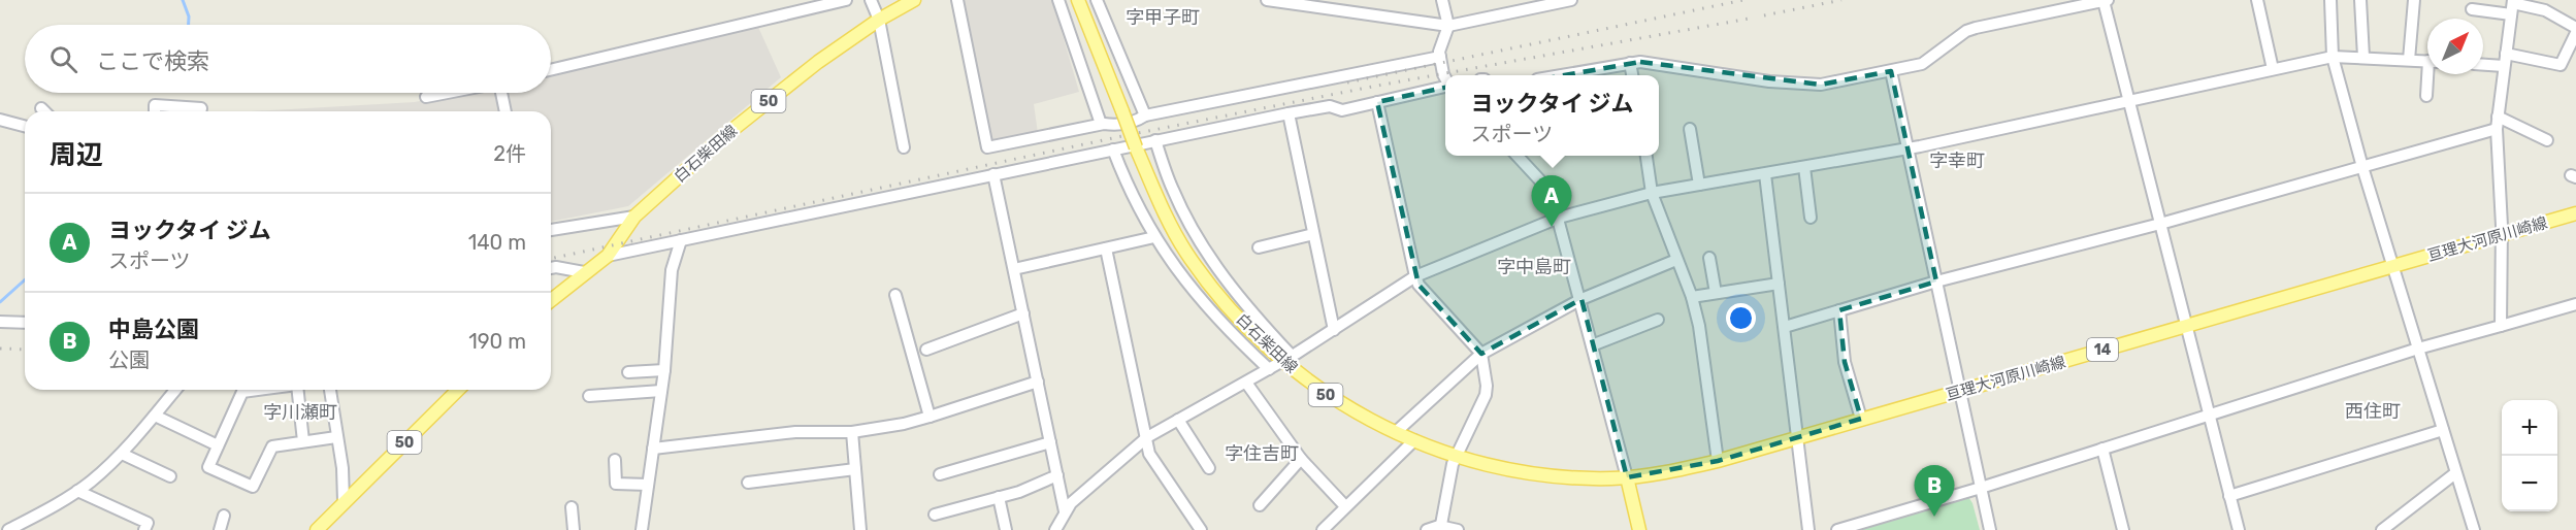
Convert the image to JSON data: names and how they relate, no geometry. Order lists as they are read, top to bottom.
{
  "streets": {
    "main road": [
      "50",
      "白石柴田線",
      "亘理大河原川崎線",
      "14"
    ]
  },
  "crossings": [
    ["白石柴田線", "亘理大河原川崎線"]
  ],
  "districts": [
    "字甲子町",
    "字幸町",
    "字中島町",
    "西住町",
    "字川瀬町",
    "字住吉町"
  ],
  "north": "top right",
  "page": {
    "search": "ここで検索",
    "popup": ["ヨックタイ ジム", "スポーツ"],
    "heading": ["周辺", "2件"],
    "pins": ["A", "B"],
    "list": [
      {
        "mark": "A",
        "name": "ヨックタイ ジム",
        "note": "スポーツ",
        "value": "140 m"
      },
      {
        "mark": "B",
        "name": "中島公園",
        "note": "公園",
        "value": "190 m"
      }
    ],
    "map_buttons": ["+", "−"]
  }
}
